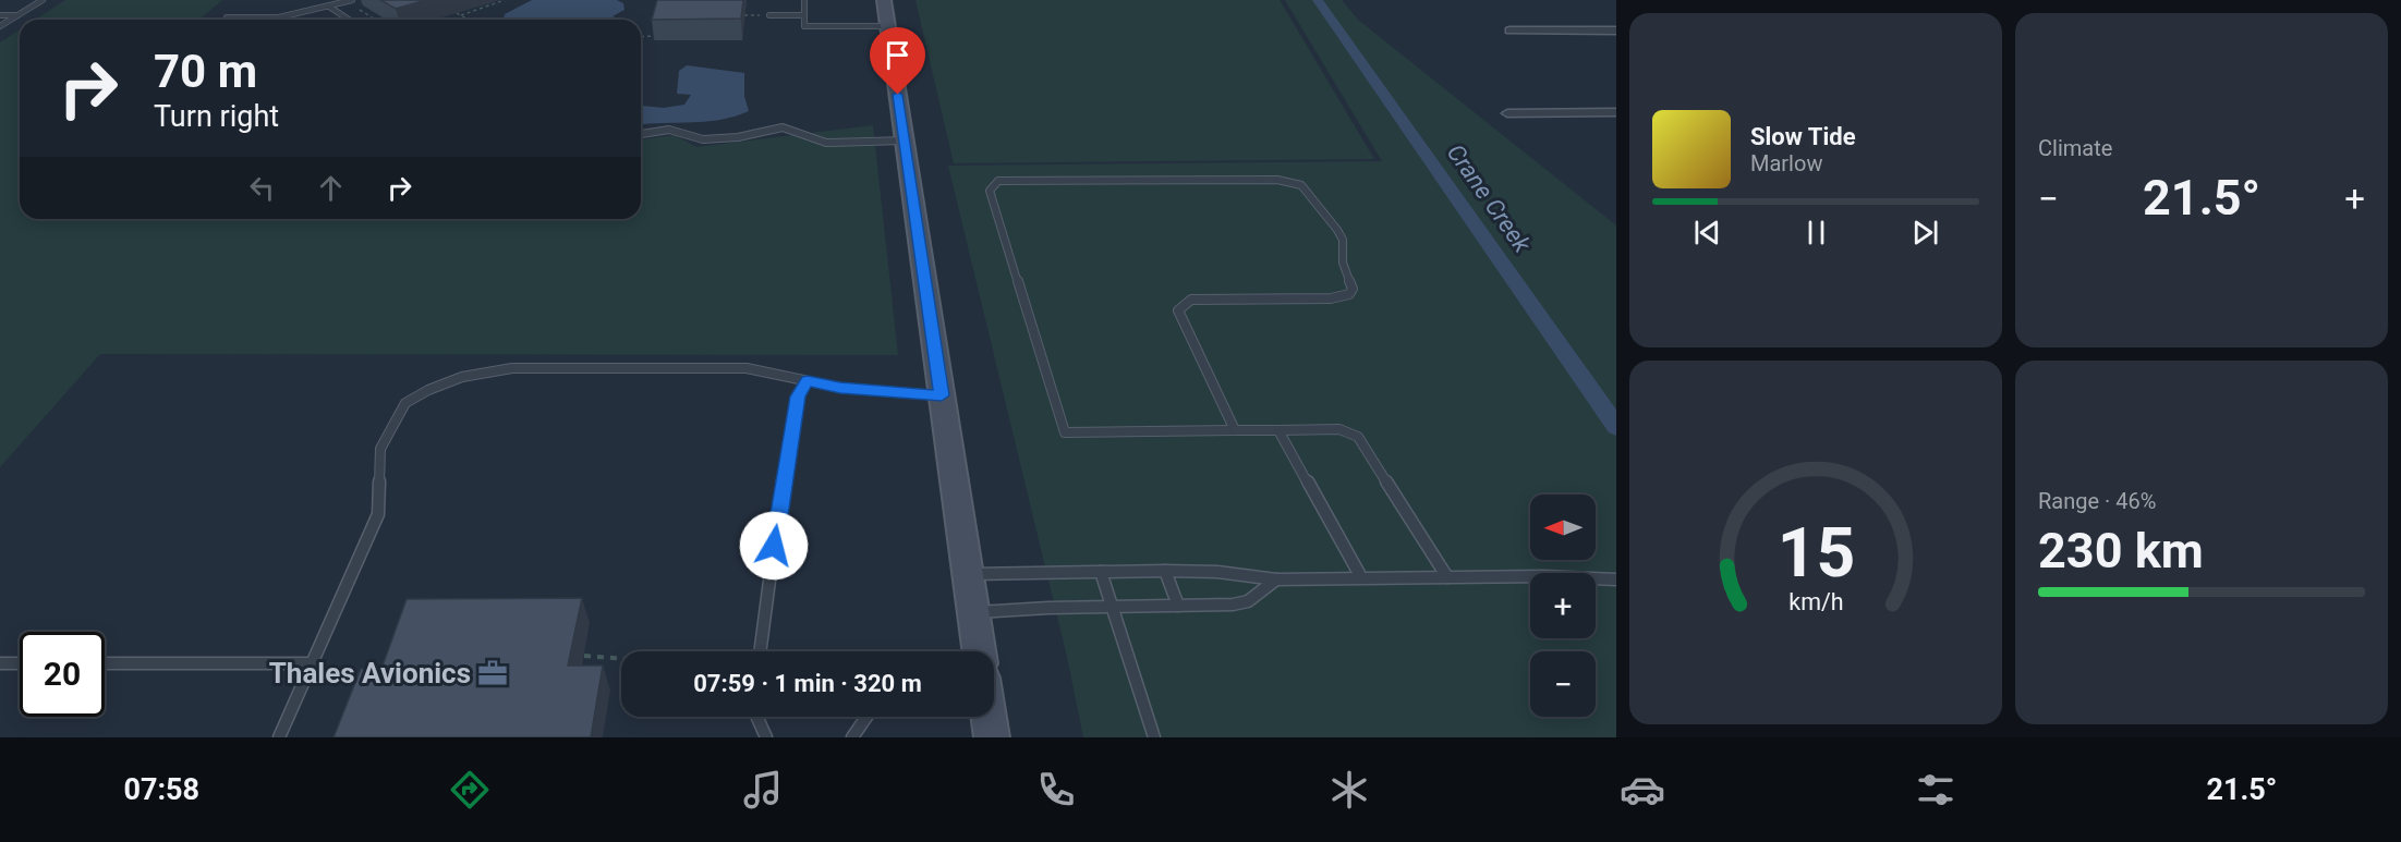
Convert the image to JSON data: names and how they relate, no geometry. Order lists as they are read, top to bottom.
{
  "water": ["Crane Creek"],
  "places": {
    "office": ["Thales Avionics"]
  },
  "north": "left",
  "page": {
    "tile": [
      "Climate",
      ["Range · 46%", "230 km"]
    ],
    "turn": ["70 m", "Turn right"],
    "song": ["Slow Tide", "Marlow"],
    "heat": ["−", "21.5°", "+"],
    "map_buttons": ["+", "−"],
    "limit": "20",
    "trip": "07:59 · 1 min · 320 m",
    "tabs": ["07:58", "21.5°"],
    "gauge": ["15", "km/h"]
  }
}
